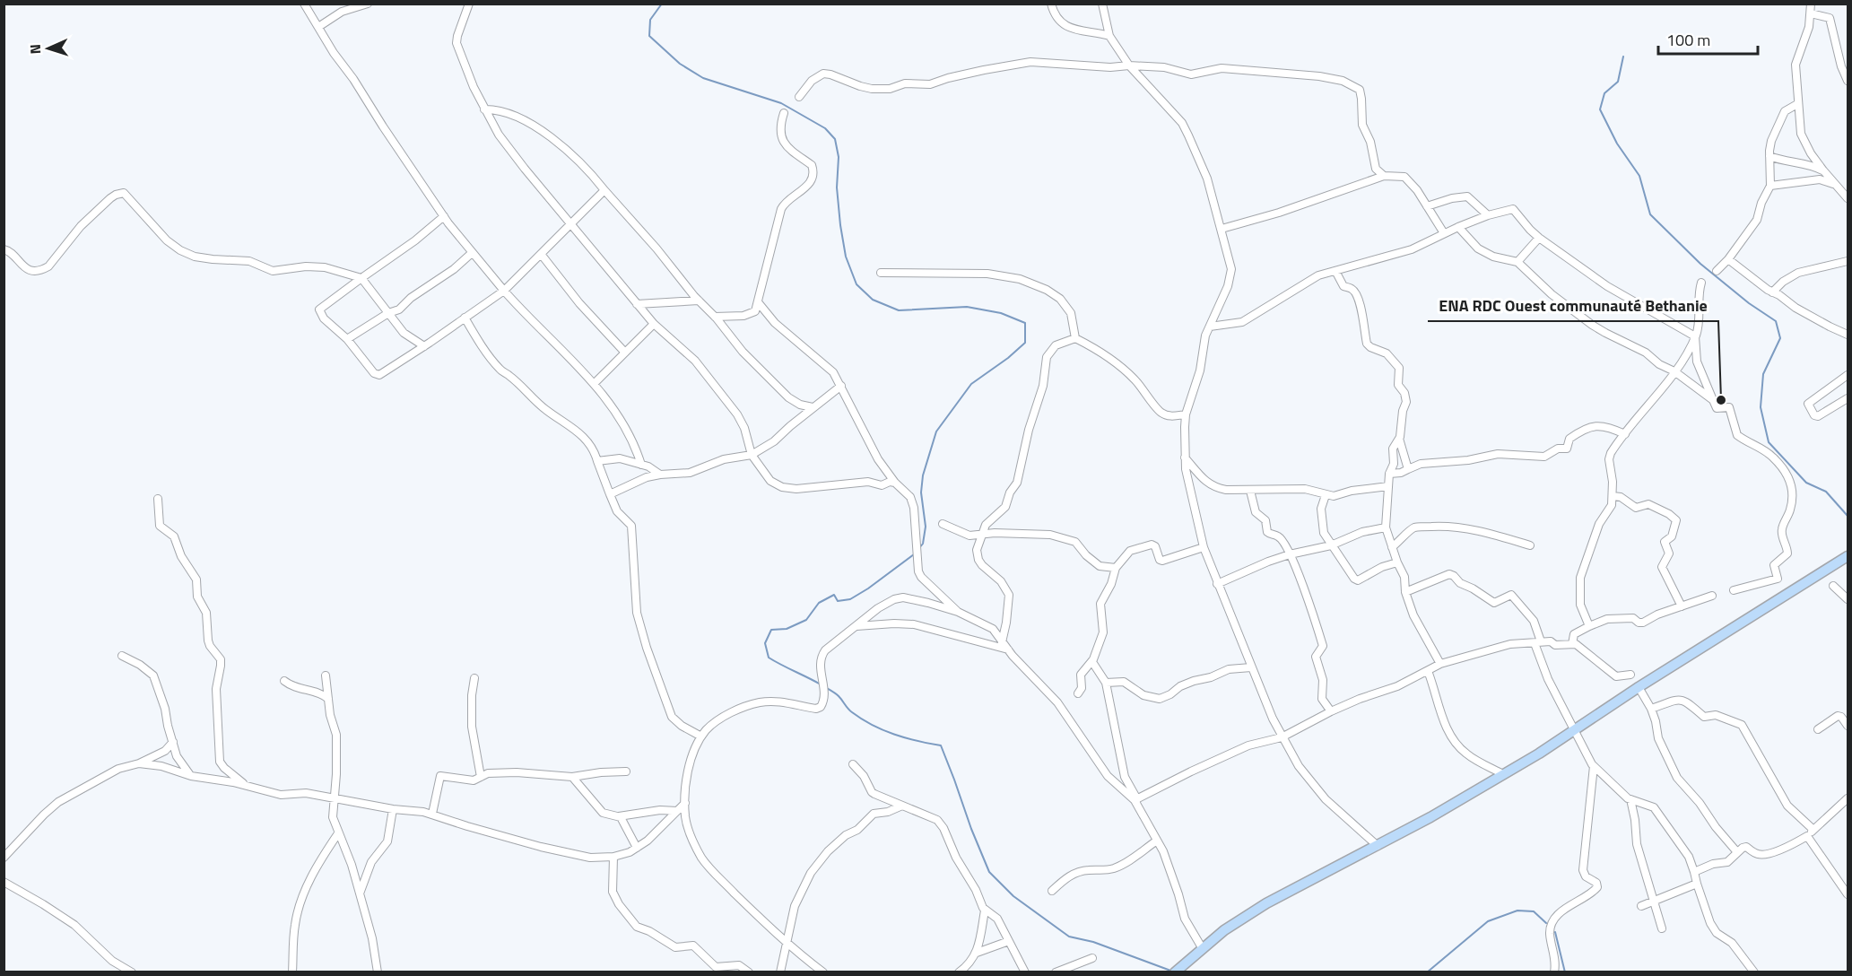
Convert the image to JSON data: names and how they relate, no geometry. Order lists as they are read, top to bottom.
{
  "places": ["ENA RDC Ouest communauté Bethanie"],
  "scale_bar": "100 m",
  "north": "left"
}
